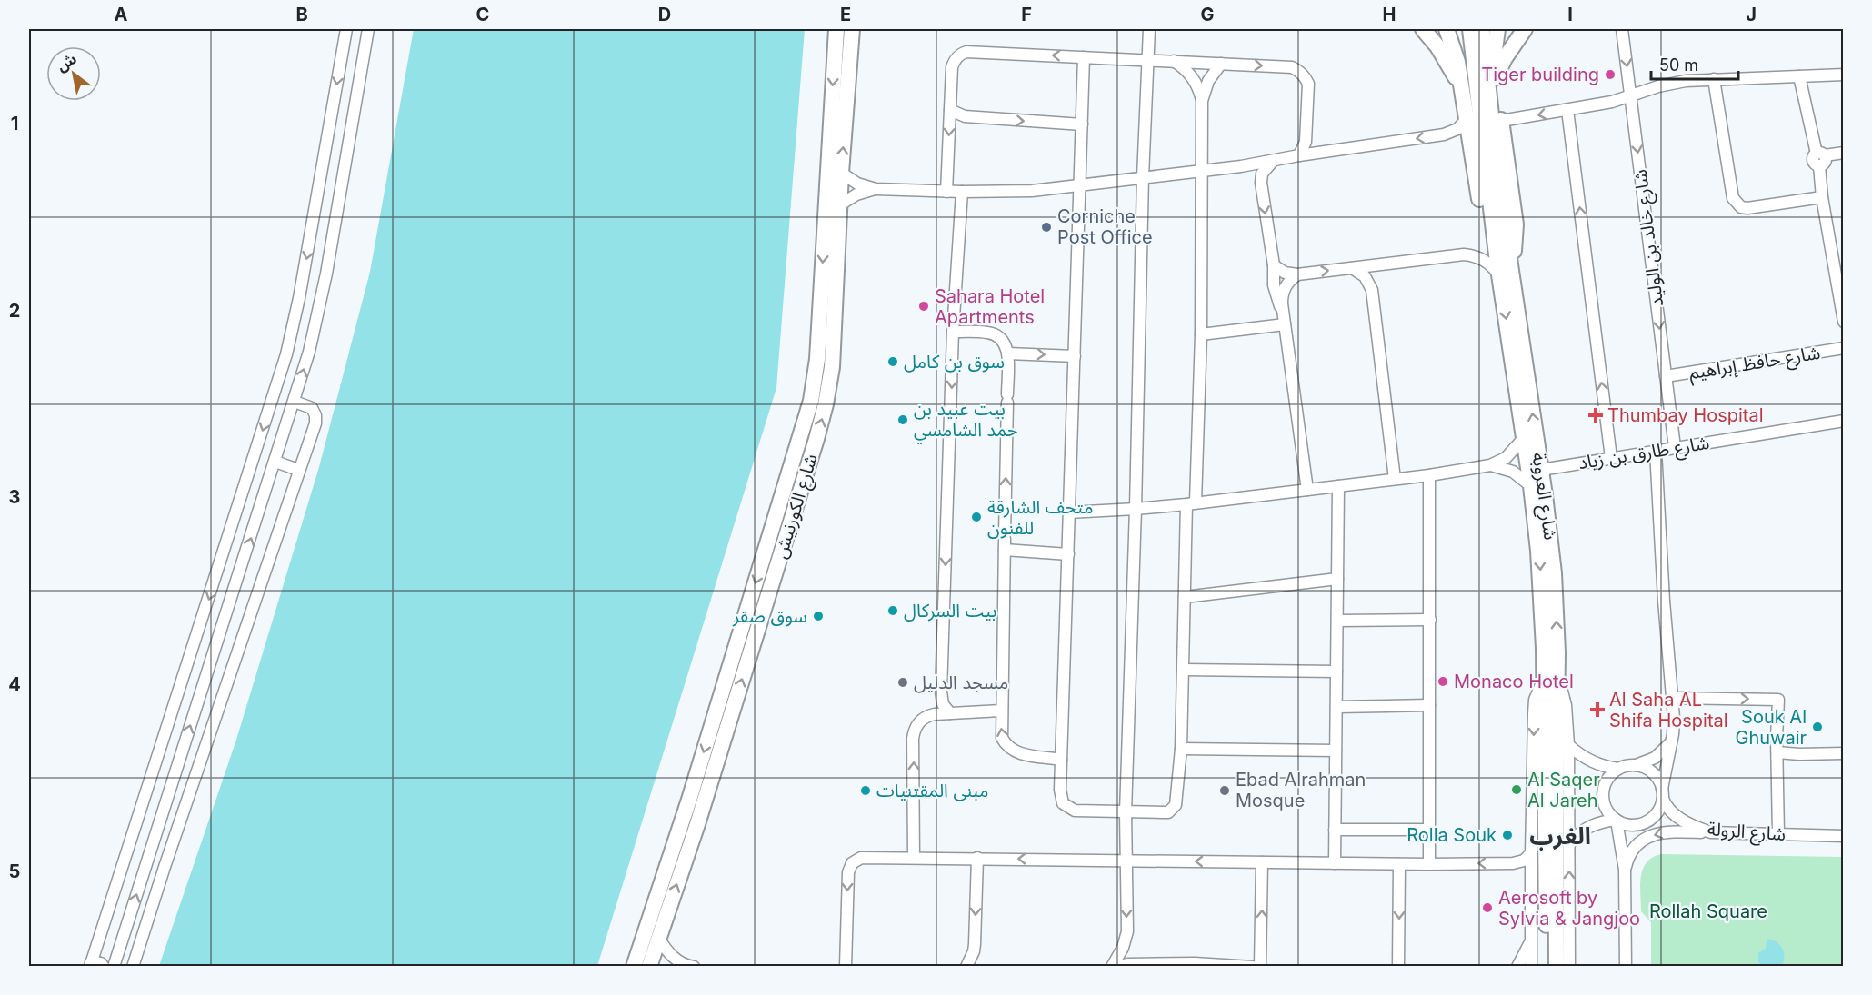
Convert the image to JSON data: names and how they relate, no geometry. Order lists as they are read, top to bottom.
{
  "streets": {
    "main road": ["شارع العروبة", "شارع الكورنيش"],
    "street": [
      "شارع خالد بن الوليد",
      "شارع حافظ إبراهيم",
      "شارع طارق بن زياد",
      "شارع الرولة"
    ]
  },
  "crossings": [
    ["شارع خالد بن الوليد", "شارع حافظ إبراهيم"],
    ["شارع خالد بن الوليد", "شارع طارق بن زياد"],
    ["شارع طارق بن زياد", "شارع العروبة"]
  ],
  "districts": ["الغرب"],
  "parks": ["Rollah Square"],
  "places": {
    "other": [
      "Tiger building",
      "Corniche Post Office",
      "Sahara Hotel Apartments",
      "سوق بن كامل",
      "بيت عبيد بن حمد الشامسي",
      "متحف الشارقة للفنون",
      "بيت السركال",
      "سوق صقر",
      "Monaco Hotel",
      "مسجد الدليل",
      "Souk Al Ghuwair",
      "Al Saqer Al Jareh",
      "مبنى المقتنيات",
      "Ebad Alrahman Mosque",
      "Rolla Souk",
      "Aerosoft by Sylvia & Jangjoo"
    ],
    "health": ["Thumbay Hospital", "Al Saha AL Shifa Hospital"]
  },
  "scale_bar": "50 m",
  "north": "top left",
  "grid": {
    "columns": [
      "A",
      "B",
      "C",
      "D",
      "E",
      "F",
      "G",
      "H",
      "I",
      "J"
    ],
    "rows": [
      "1",
      "2",
      "3",
      "4",
      "5"
    ]
  }
}
